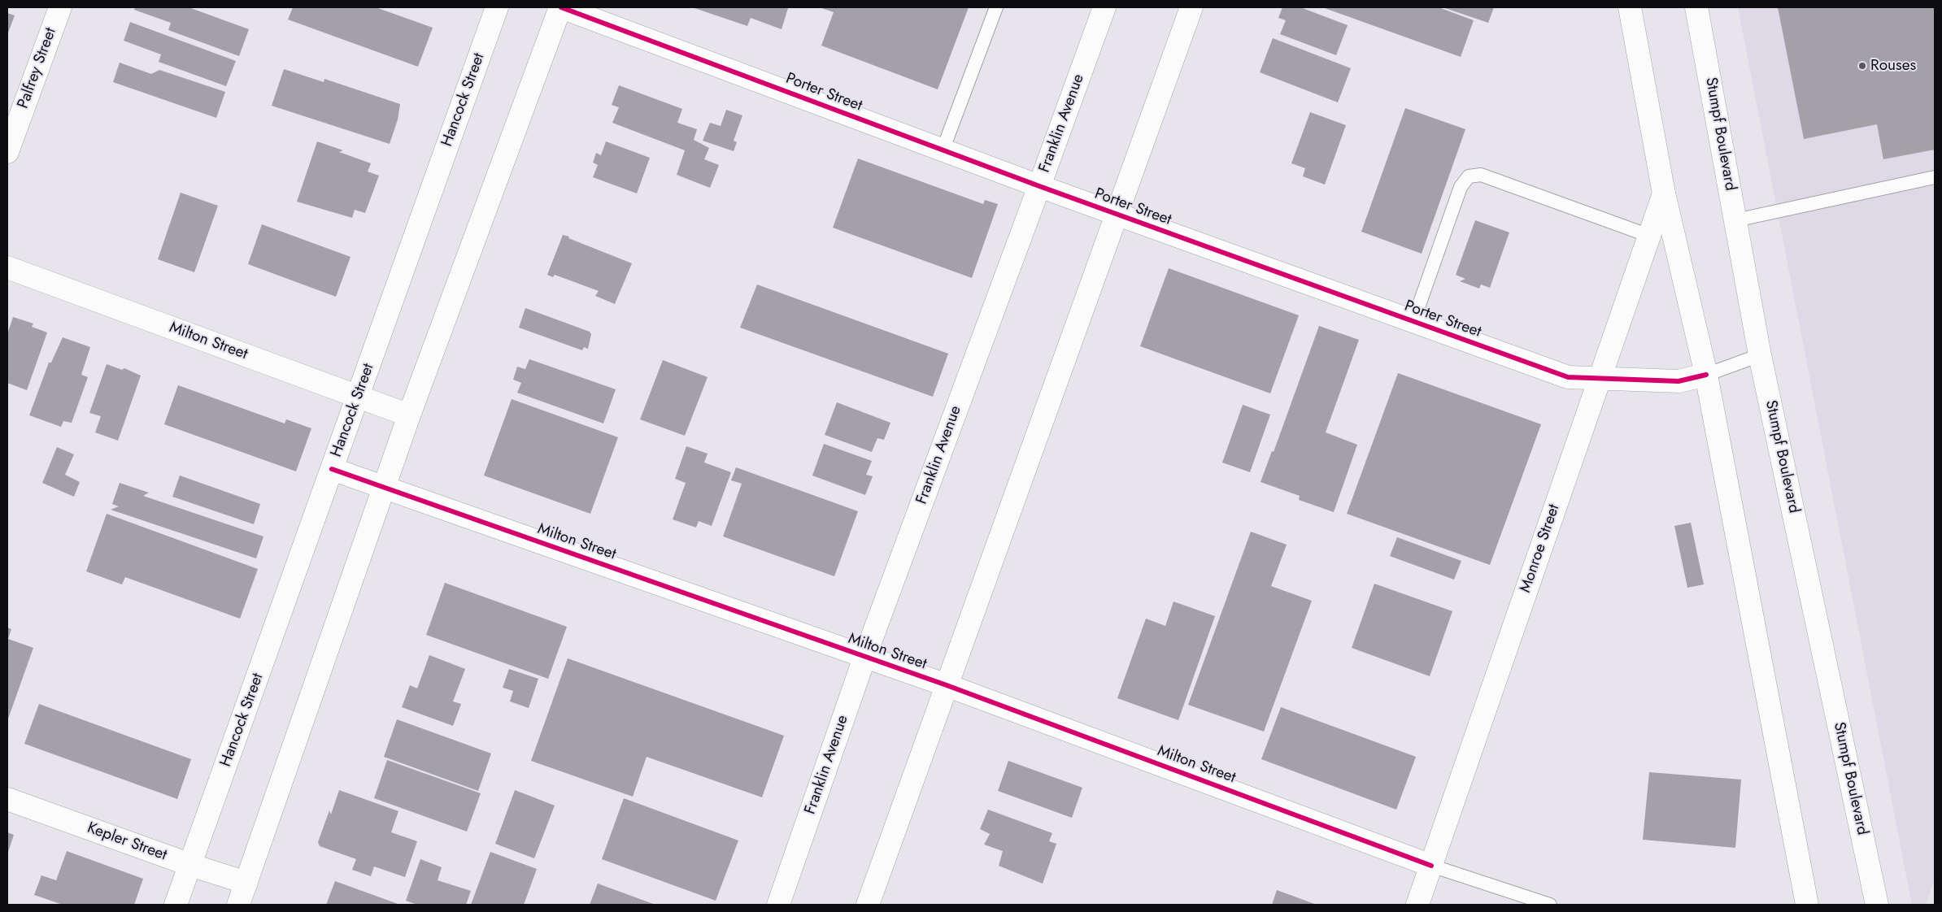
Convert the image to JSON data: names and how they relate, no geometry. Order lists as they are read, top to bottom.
{
  "streets": {
    "street": [
      "Palfrey Street",
      "Porter Street",
      "Hancock Street",
      "Franklin Avenue",
      "Stumpf Boulevard",
      "Milton Street",
      "Monroe Street",
      "Kepler Street"
    ]
  },
  "crossings": [
    ["Porter Street", "Franklin Avenue"],
    ["Porter Street", "Monroe Street"],
    ["Hancock Street", "Milton Street"],
    ["Hancock Street", "Kepler Street"],
    ["Franklin Avenue", "Milton Street"],
    ["Milton Street", "Monroe Street"]
  ],
  "places": ["Rouses"]
}
